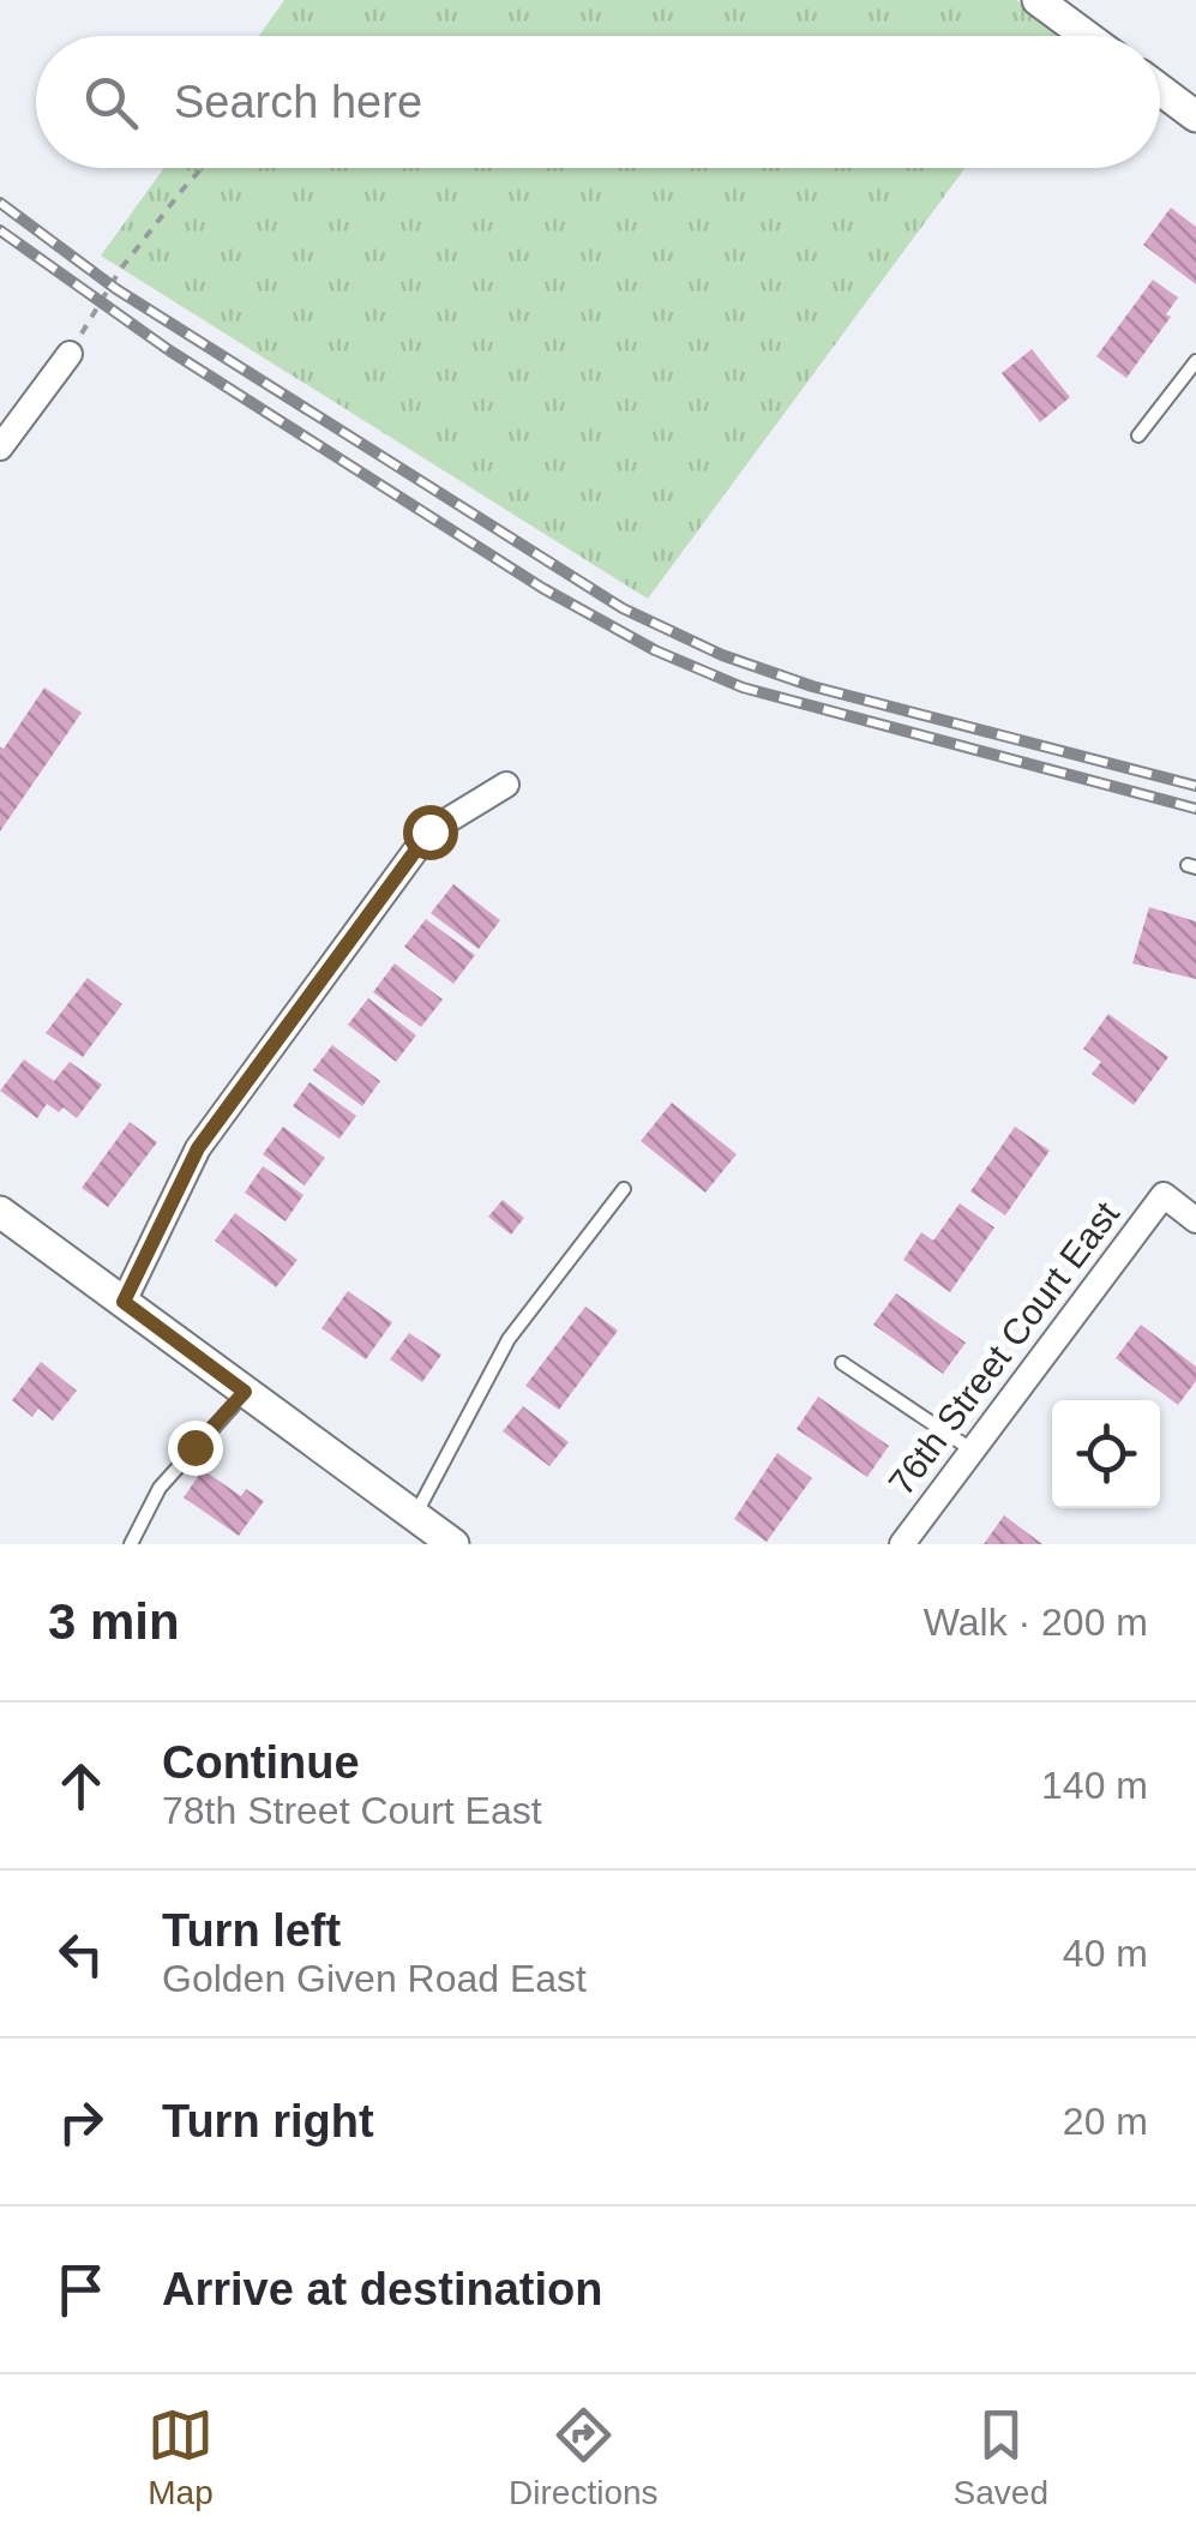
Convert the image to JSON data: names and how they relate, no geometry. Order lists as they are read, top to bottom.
{
  "streets": {
    "street": ["76th Street Court East"]
  },
  "page": {
    "search": "Search here",
    "heading": ["3 min", "Walk · 200 m"],
    "list": [
      ["Continue", "78th Street Court East", "140 m"],
      ["Turn left", "Golden Given Road East", "40 m"],
      ["Turn right", "20 m"],
      "Arrive at destination"
    ],
    "nav": ["Map", "Directions", "Saved"]
  }
}
